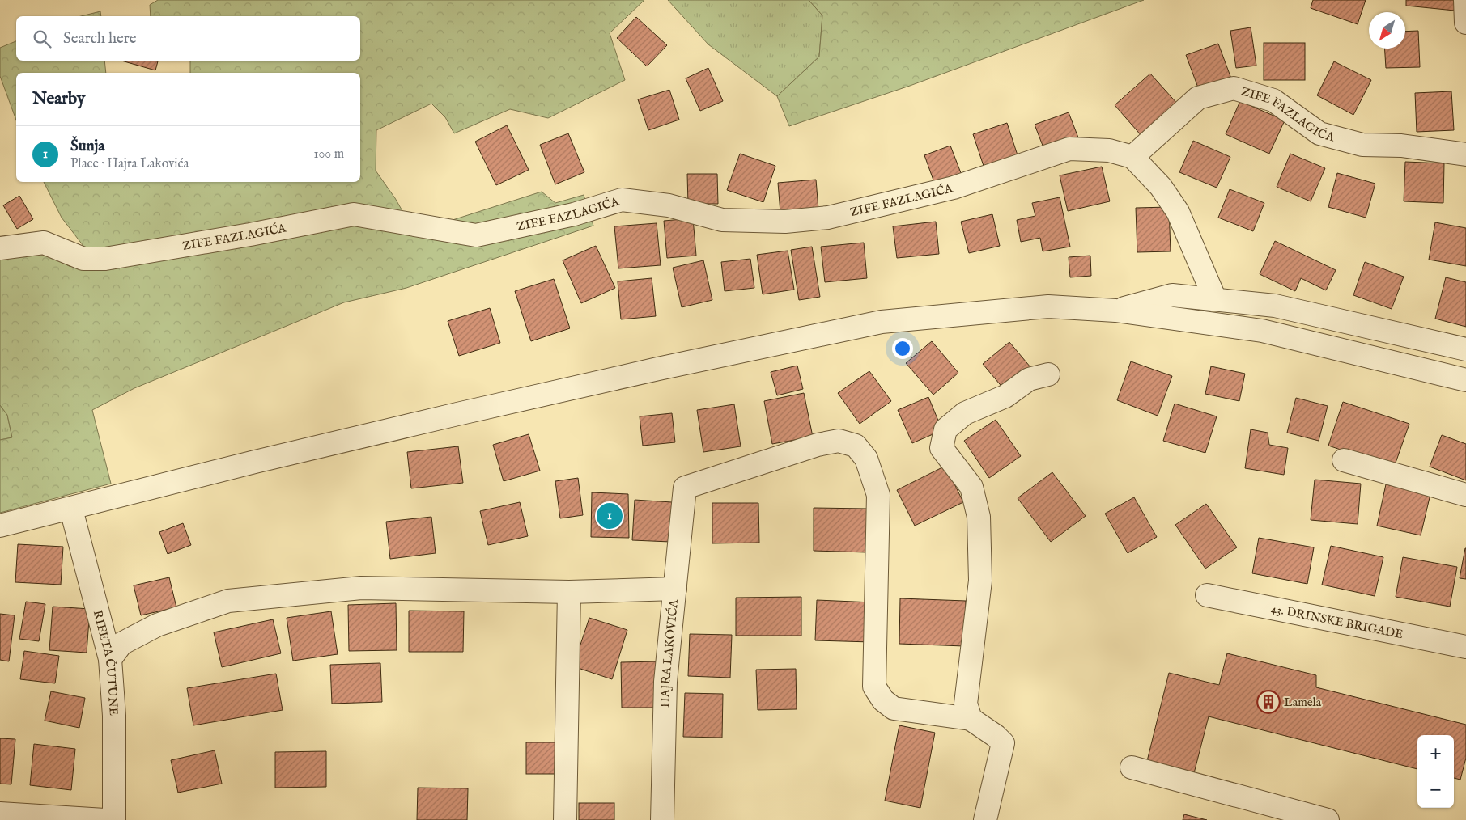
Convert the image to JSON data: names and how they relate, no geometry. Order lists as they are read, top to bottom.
{
  "streets": {
    "street": [
      "ZIFE FAZLAGIĆA",
      "43. DRINSKE BRIGADE",
      "HAJRA LAKOVIĆA",
      "RIFETA ČUTUNE"
    ]
  },
  "places": {
    "building": ["Lamela"]
  },
  "north": "bottom left",
  "page": {
    "search": "Search here",
    "heading": "Nearby",
    "list": [
      {
        "mark": "1",
        "name": "Šunja",
        "note": "Place · Hajra Lakovića",
        "value": "100 m"
      }
    ],
    "pins": "1",
    "map_buttons": ["+", "−"]
  }
}
